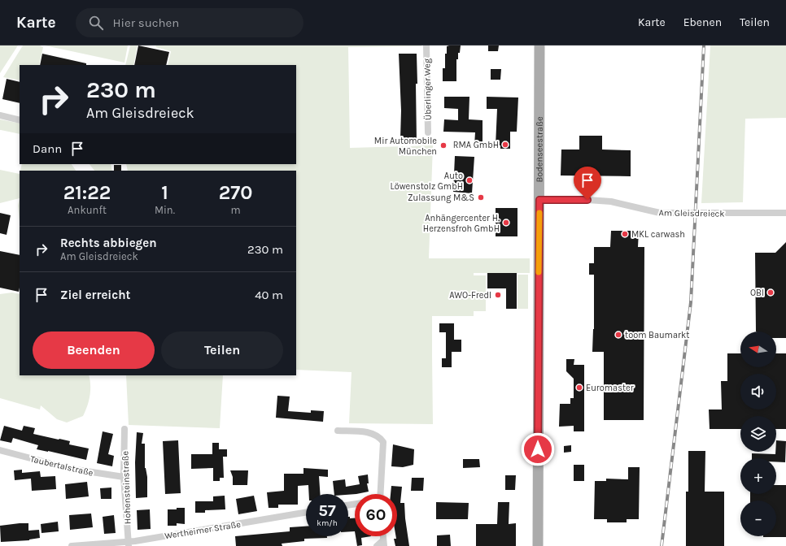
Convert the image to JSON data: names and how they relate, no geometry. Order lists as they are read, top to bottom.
{
  "streets": {
    "main road": ["Bodenseestraße"],
    "street": [
      "Überlinger Weg",
      "Am Gleisdreieck",
      "Taubertalstraße",
      "Hohensteinstraße",
      "Wertheimer Straße"
    ]
  },
  "crossings": [
    ["Bodenseestraße", "Am Gleisdreieck"],
    ["Taubertalstraße", "Hohensteinstraße"],
    ["Hohensteinstraße", "Wertheimer Straße"]
  ],
  "places": [
    "RMA GmbH",
    "Mir Automobile München",
    "Auto Löwenstolz GmbH",
    "Zulassung M&S",
    "Anhängercenter H. Herzensfroh GmbH",
    "MKL carwash",
    "OBI",
    "AWO-Fredl",
    "toom Baumarkt",
    "Euromaster"
  ],
  "north": "left",
  "page": {
    "header": "Karte",
    "search": "Hier suchen",
    "nav": ["Karte", "Ebenen", "Teilen"],
    "turn": ["230 m", "Am Gleisdreieck"],
    "then": "Dann",
    "eta": [
      "21:22",
      "Ankunft",
      "1",
      "Min.",
      "270",
      "m"
    ],
    "list": [
      {
        "name": "Rechts abbiegen",
        "note": "Am Gleisdreieck",
        "value": "230 m"
      },
      {
        "name": "Ziel erreicht",
        "value": "40 m"
      }
    ],
    "buttons": ["Beenden", "Teilen"],
    "map_buttons": ["+", "−"],
    "speed": "57 km/h",
    "limit": "60"
  }
}
